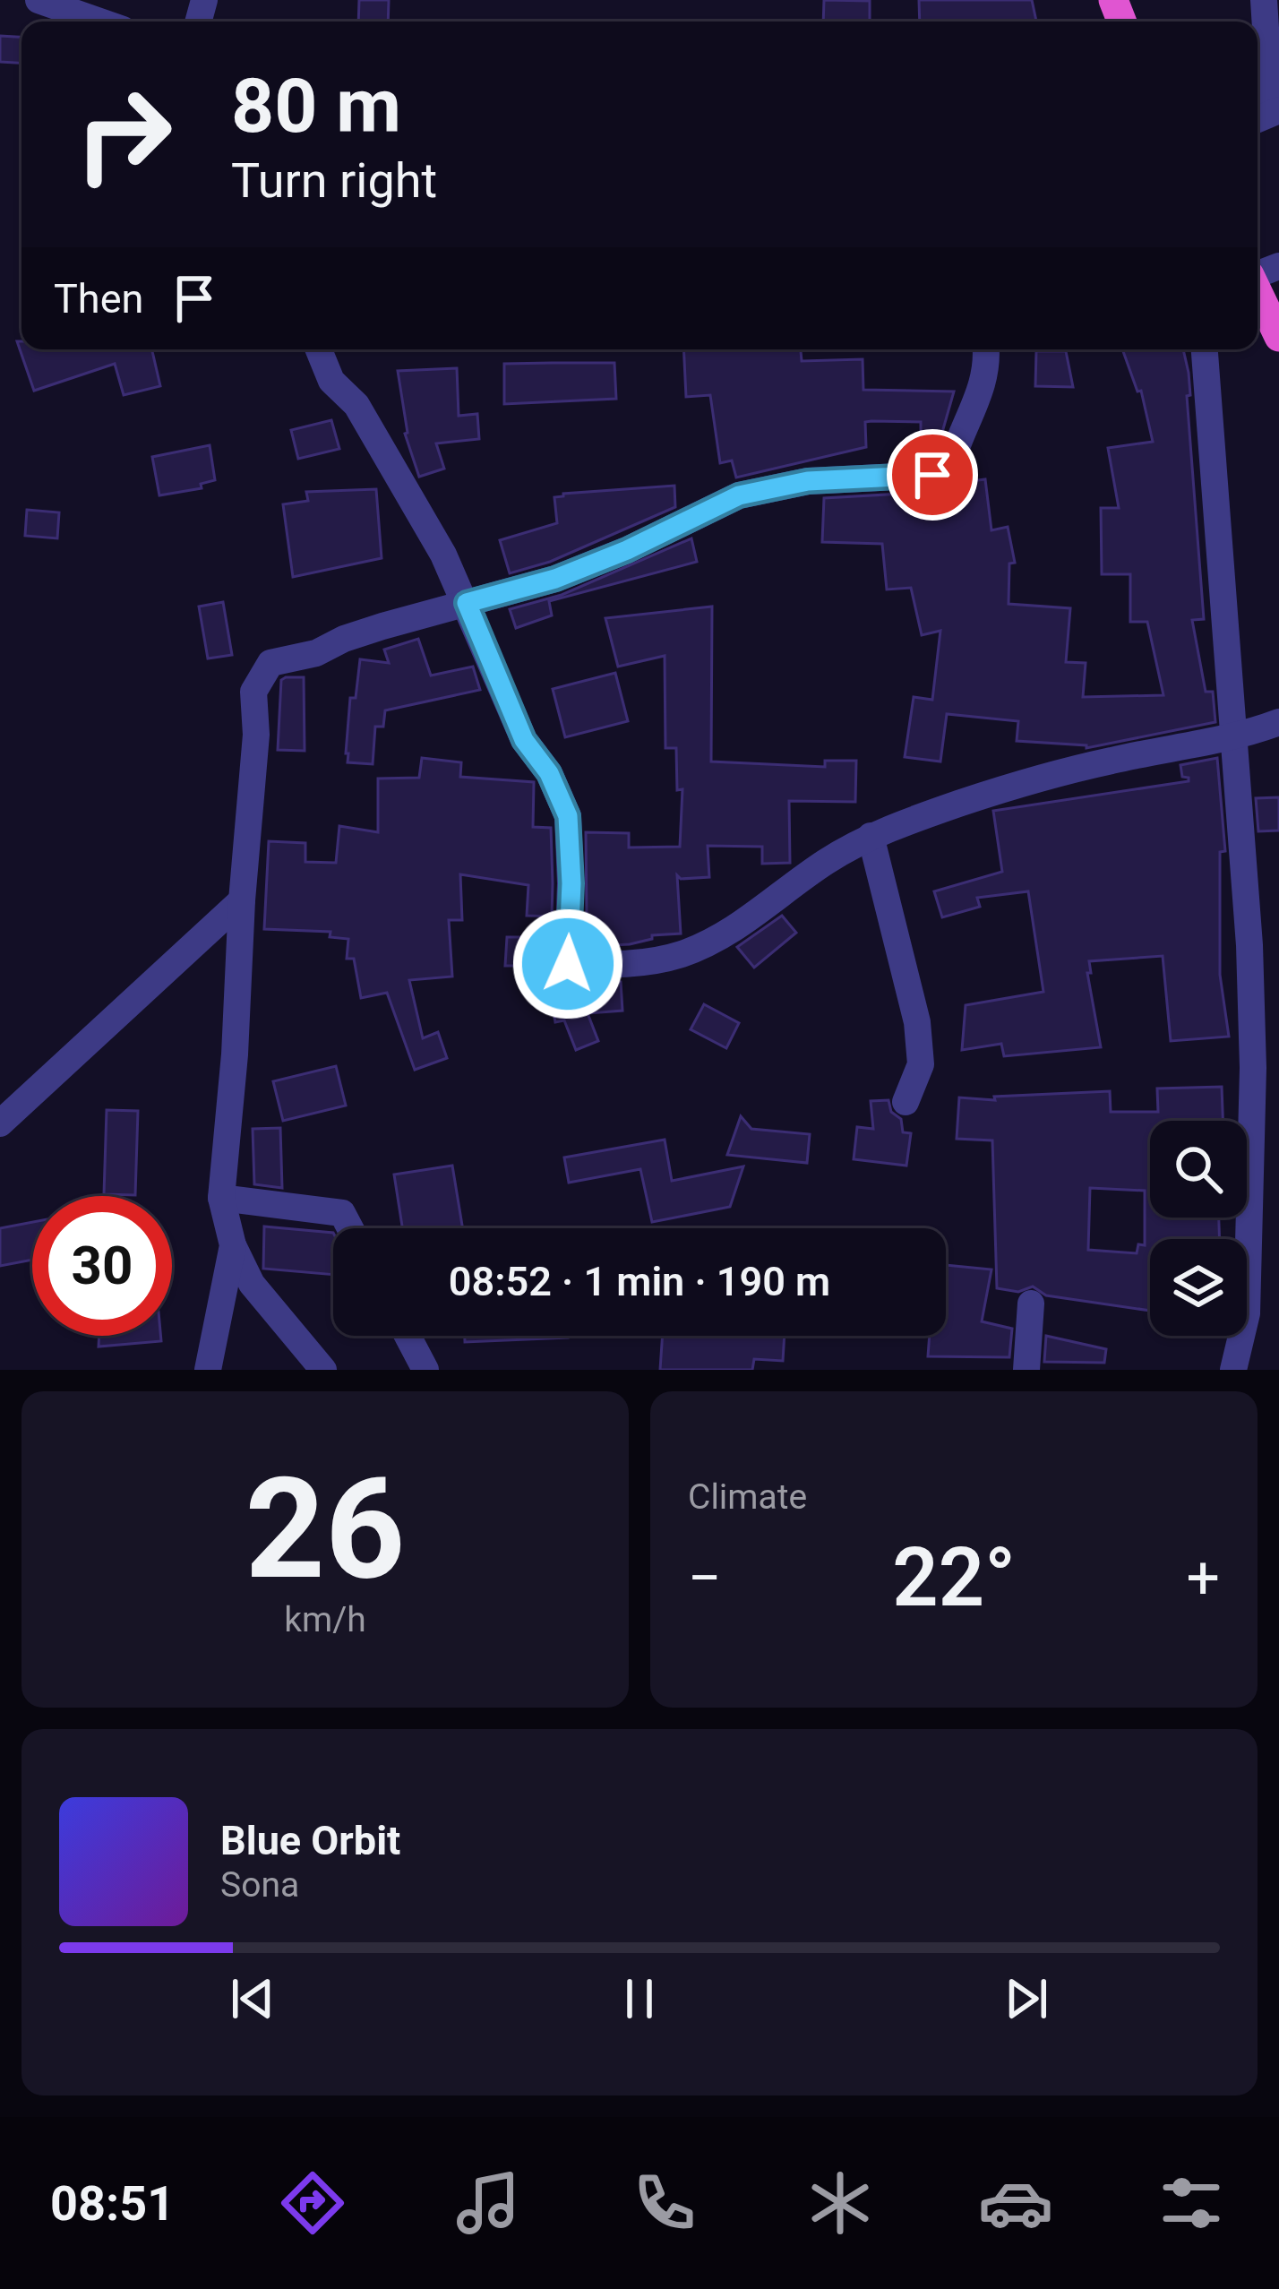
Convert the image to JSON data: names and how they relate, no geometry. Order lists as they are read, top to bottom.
{
  "page": {
    "turn": ["80 m", "Turn right"],
    "then": "Then",
    "limit": "30",
    "trip": "08:52 · 1 min · 190 m",
    "tile": [
      ["26", "km/h"],
      "Climate"
    ],
    "heat": ["−", "22°", "+"],
    "song": ["Blue Orbit", "Sona"],
    "tabs": "08:51"
  }
}
